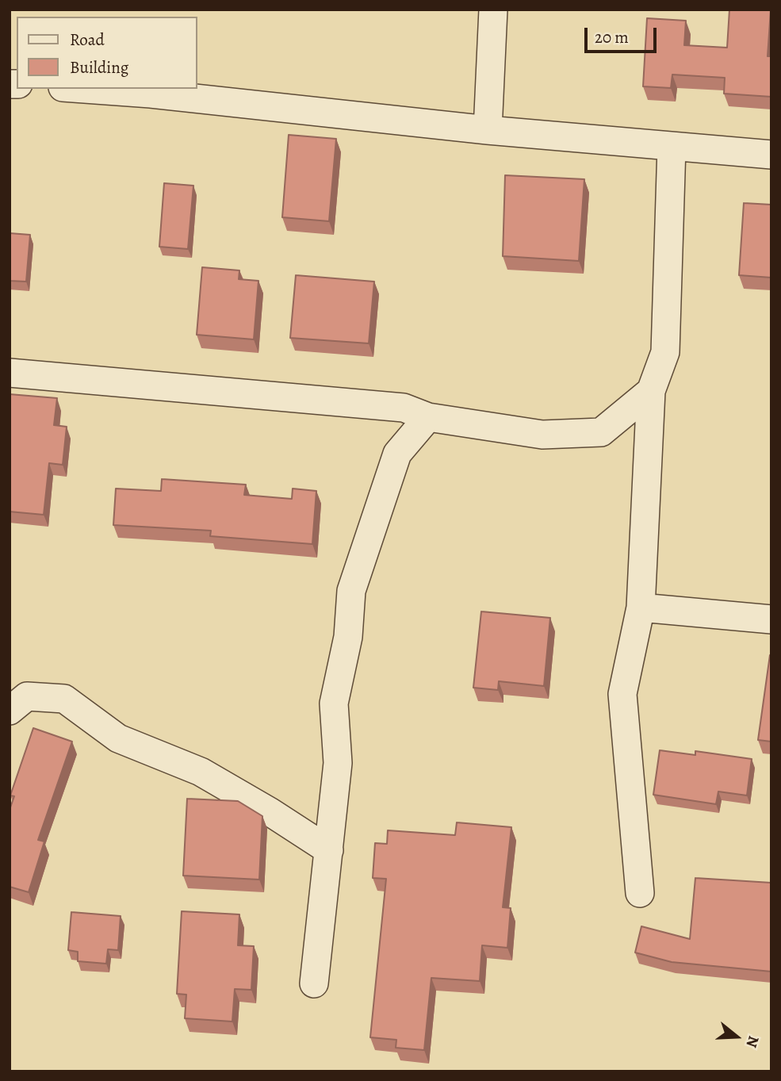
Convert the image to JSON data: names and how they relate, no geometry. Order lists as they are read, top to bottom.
{
  "legend": ["Road", "Building"],
  "scale_bar": "20 m",
  "north": "right"
}
